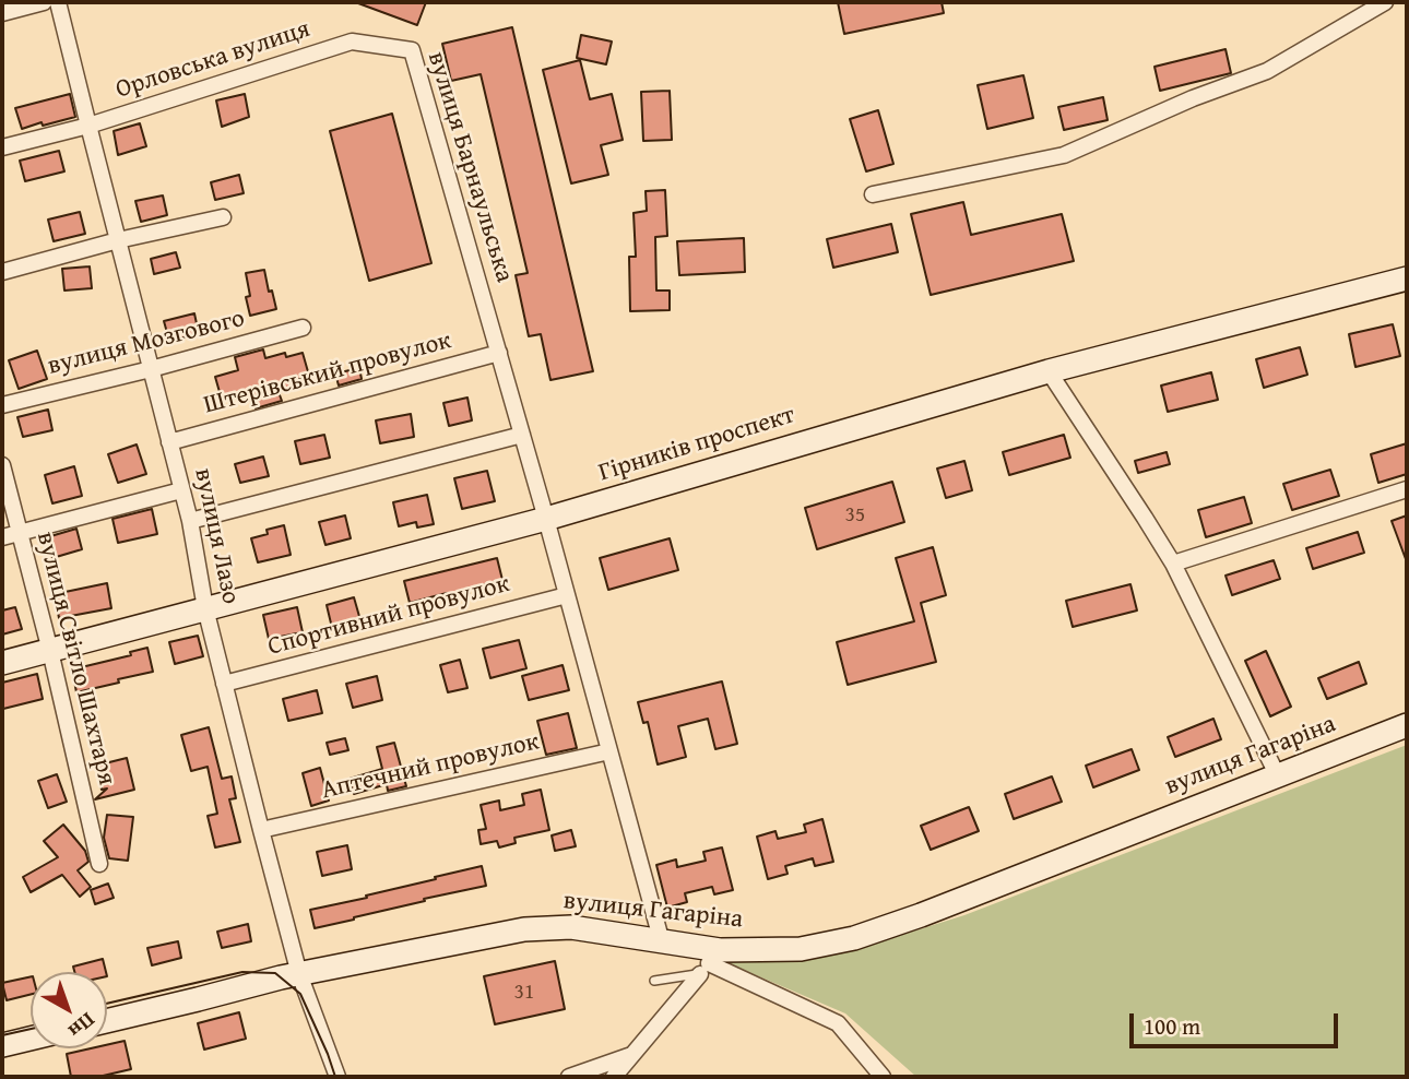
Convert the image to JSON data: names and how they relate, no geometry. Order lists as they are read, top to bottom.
{
  "streets": {
    "main road": ["Гірників проспект", "вулиця Гагаріна"],
    "street": [
      "Орловська вулиця",
      "вулиця Барнаульська",
      "вулиця Мозгового",
      "Штерівський провулок",
      "вулиця Лазо",
      "Спортивний провулок",
      "вулиця Світло Шахтаря",
      "Аптечний провулок"
    ]
  },
  "crossings": [
    ["Орловська вулиця", "вулиця Барнаульська"],
    ["Орловська вулиця", "вулиця Лазо"],
    ["вулиця Барнаульська", "Штерівський провулок"],
    ["вулиця Мозгового", "вулиця Лазо"],
    ["Штерівський провулок", "вулиця Лазо"],
    ["Гірників проспект", "вулиця Лазо"],
    ["Гірників проспект", "вулиця Світло Шахтаря"],
    ["вулиця Лазо", "Спортивний провулок"],
    ["вулиця Лазо", "вулиця Гагаріна"],
    ["вулиця Лазо", "Аптечний провулок"]
  ],
  "house_numbers": ["35", "31"],
  "scale_bar": "100 m",
  "north": "bottom right"
}
